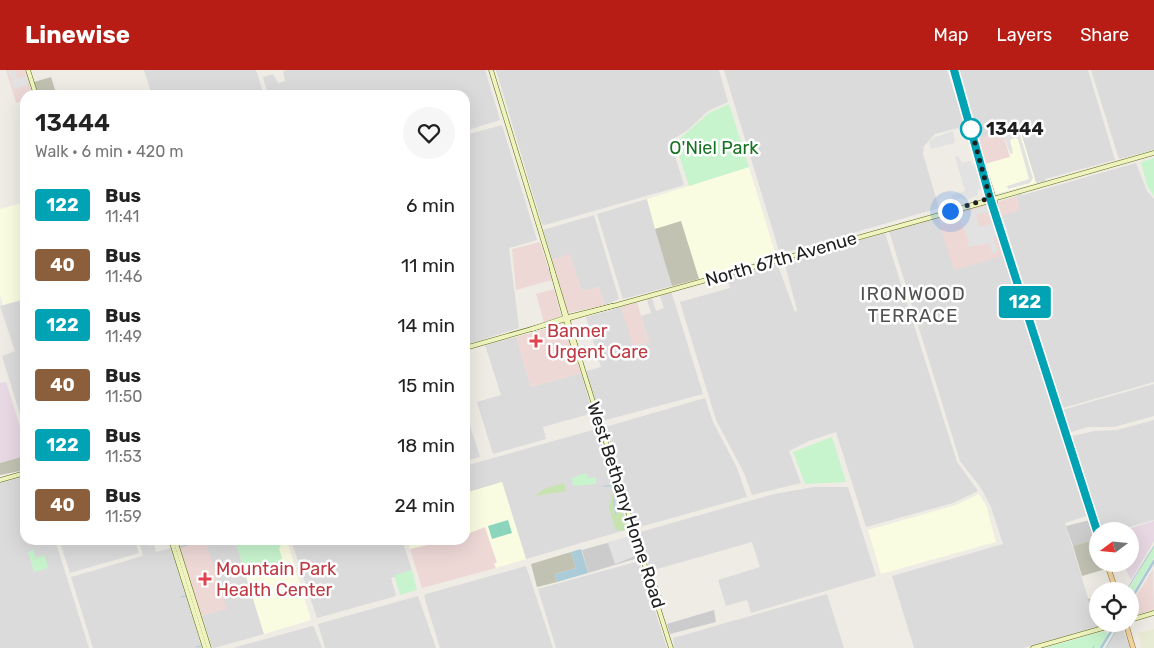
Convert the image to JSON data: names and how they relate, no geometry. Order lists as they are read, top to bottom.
{
  "streets": {
    "main road": ["North 67th Avenue", "West Bethany Home Road"]
  },
  "crossings": [
    ["North 67th Avenue", "West Bethany Home Road"]
  ],
  "districts": ["IRONWOOD TERRACE"],
  "parks": ["O'Niel Park"],
  "places": {
    "other": ["13444"],
    "health": ["Banner Urgent Care", "Mountain Park Health Center"]
  },
  "lines": ["bus line 122"],
  "north": "left",
  "page": {
    "header": "Linewise",
    "nav": ["Map", "Layers", "Share"],
    "on_map": "122",
    "heading": ["13444", "Walk · 6 min · 420 m"],
    "list": [
      {
        "mark": "122",
        "name": "Bus",
        "note": "11:41",
        "value": "6 min"
      },
      {
        "mark": "40",
        "name": "Bus",
        "note": "11:46",
        "value": "11 min"
      },
      {
        "mark": "122",
        "name": "Bus",
        "note": "11:49",
        "value": "14 min"
      },
      {
        "mark": "40",
        "name": "Bus",
        "note": "11:50",
        "value": "15 min"
      },
      {
        "mark": "122",
        "name": "Bus",
        "note": "11:53",
        "value": "18 min"
      },
      {
        "mark": "40",
        "name": "Bus",
        "note": "11:59",
        "value": "24 min"
      }
    ]
  }
}
